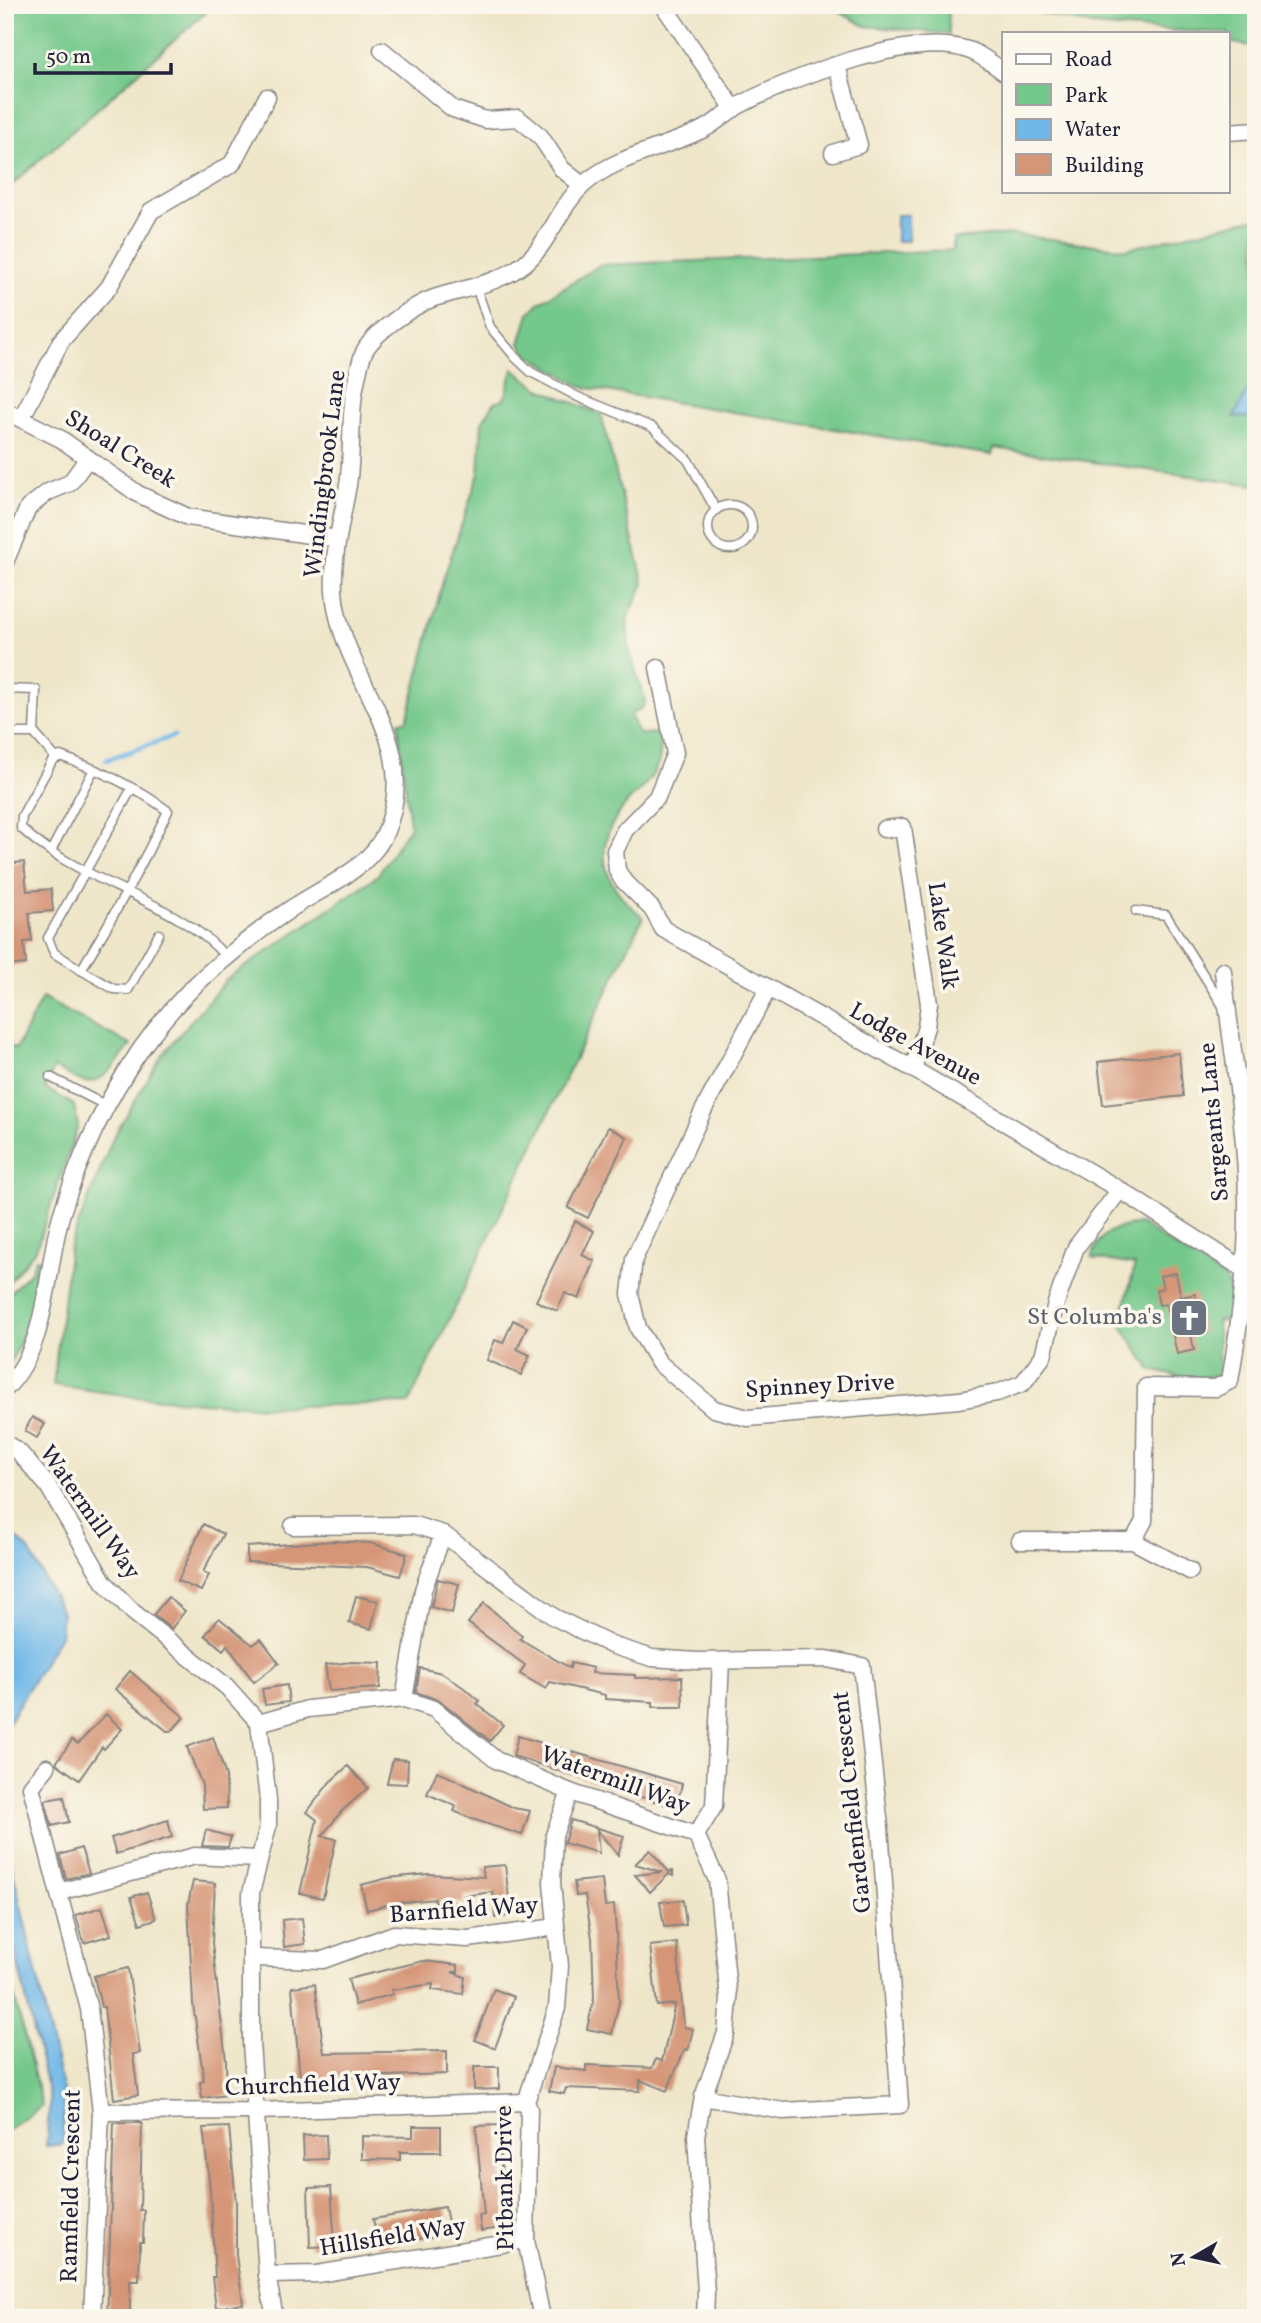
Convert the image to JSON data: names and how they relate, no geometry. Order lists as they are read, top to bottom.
{
  "streets": {
    "street": [
      "Shoal Creek",
      "Windingbrook Lane",
      "Lake Walk",
      "Lodge Avenue",
      "Sargeants Lane",
      "Spinney Drive",
      "Watermill Way",
      "Gardenfield Crescent",
      "Barnfield Way",
      "Churchfield Way",
      "Pitbank Drive",
      "Ramfield Crescent",
      "Hillsfield Way"
    ]
  },
  "crossings": [
    ["Shoal Creek", "Windingbrook Lane"],
    ["Lake Walk", "Lodge Avenue"],
    ["Lodge Avenue", "Sargeants Lane"],
    ["Lodge Avenue", "Spinney Drive"],
    ["Watermill Way", "Gardenfield Crescent"],
    ["Watermill Way", "Pitbank Drive"],
    ["Barnfield Way", "Pitbank Drive"],
    ["Churchfield Way", "Pitbank Drive"],
    ["Churchfield Way", "Ramfield Crescent"],
    ["Pitbank Drive", "Hillsfield Way"]
  ],
  "places": {
    "church": ["St Columba's"]
  },
  "legend": [
    "Road",
    "Park",
    "Water",
    "Building"
  ],
  "scale_bar": "50 m",
  "north": "left"
}
